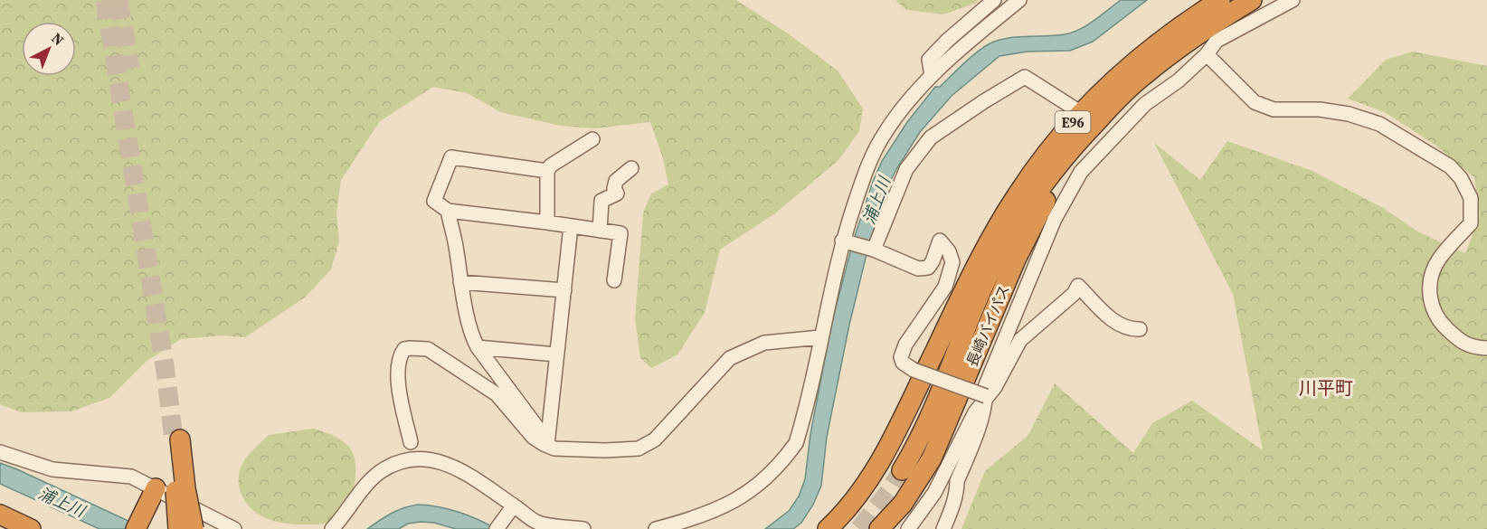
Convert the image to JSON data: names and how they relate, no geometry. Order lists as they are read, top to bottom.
{
  "streets": {
    "highway": ["E96", "長崎バイパス"]
  },
  "districts": ["川平町"],
  "water": ["浦上川"],
  "north": "top right"
}
